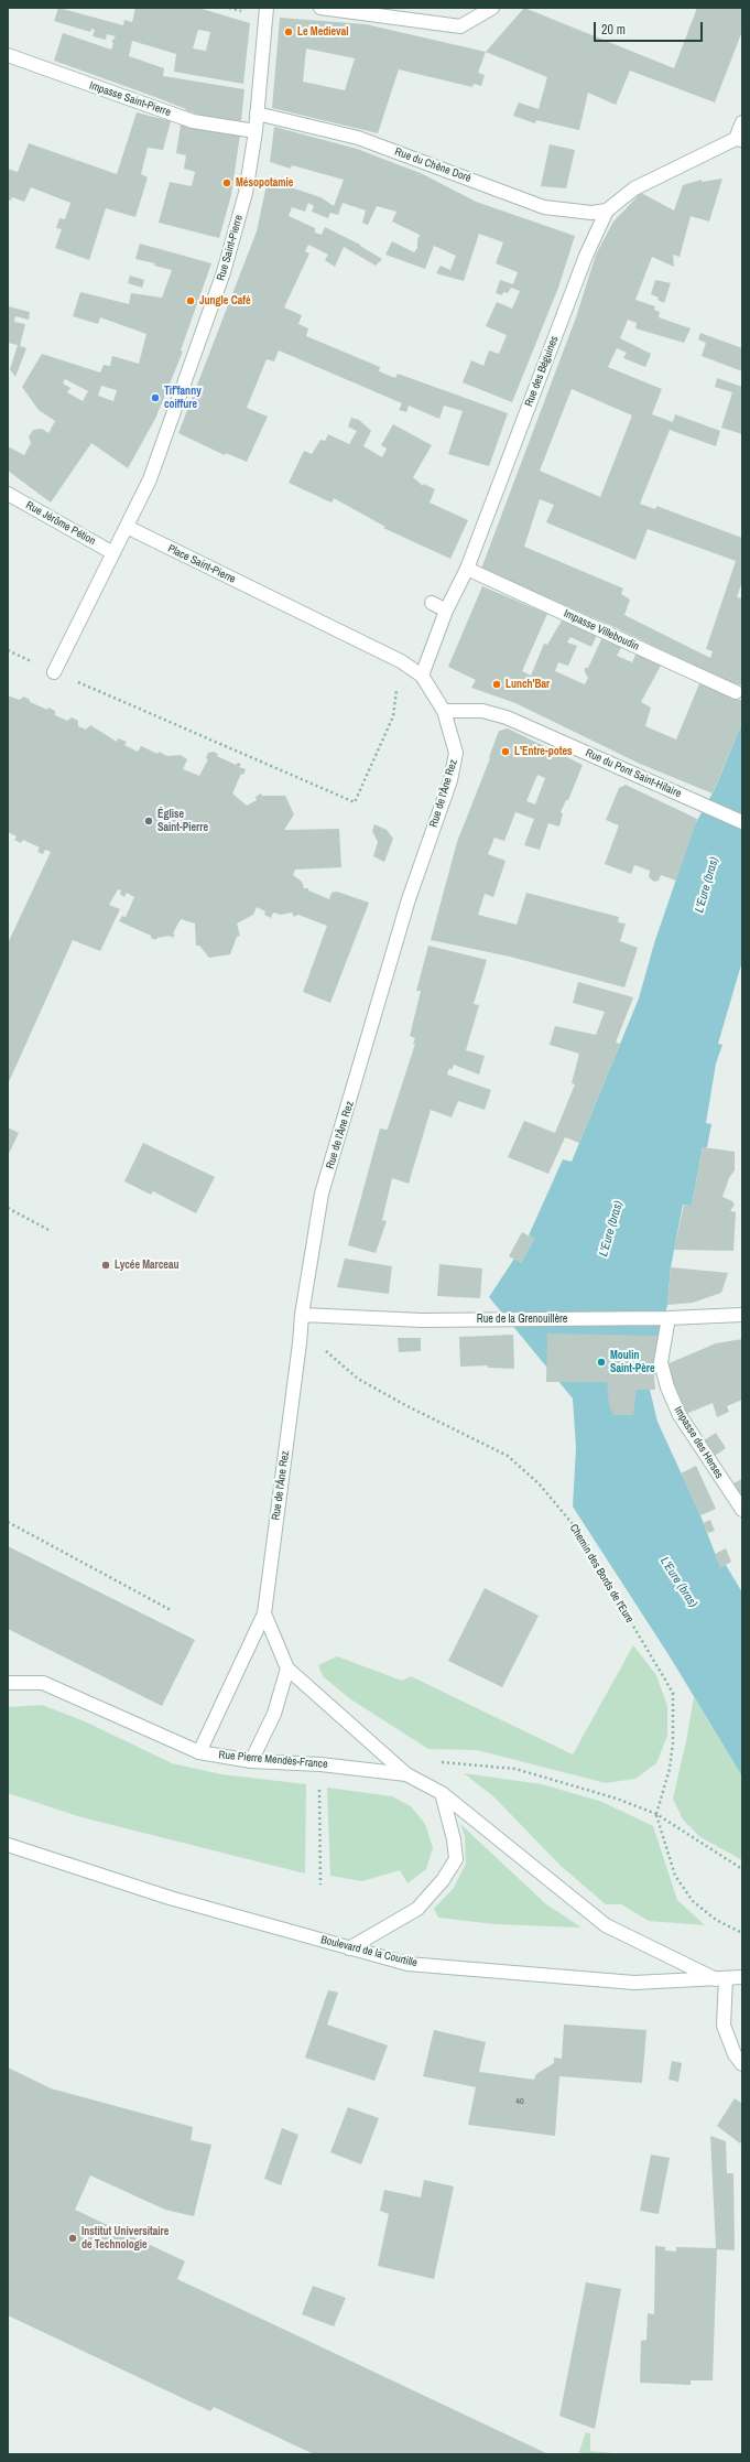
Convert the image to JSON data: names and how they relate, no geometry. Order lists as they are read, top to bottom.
{
  "streets": {
    "street": [
      "Impasse Saint-Pierre",
      "Rue du Chêne Doré",
      "Rue Saint-Pierre",
      "Rue des Béguines",
      "Rue Jérôme Pétion",
      "Place Saint-Pierre",
      "Impasse Villeboudin",
      "Rue du Pont Saint-Hilaire",
      "Rue de l'Âne Rez",
      "Rue de la Grenouillère",
      "Impasse des Herses",
      "Rue Pierre Mendès-France",
      "Boulevard de la Courtille"
    ],
    "path": ["Chemin des Bords de l'Eure"]
  },
  "crossings": [
    ["Impasse Saint-Pierre", "Rue Saint-Pierre"],
    ["Rue du Chêne Doré", "Rue Saint-Pierre"],
    ["Rue du Chêne Doré", "Rue des Béguines"],
    ["Rue Saint-Pierre", "Place Saint-Pierre"],
    ["Rue des Béguines", "Place Saint-Pierre"],
    ["Rue des Béguines", "Impasse Villeboudin"],
    ["Rue des Béguines", "Rue de l'Âne Rez"],
    ["Place Saint-Pierre", "Rue de l'Âne Rez"],
    ["Rue du Pont Saint-Hilaire", "Rue de l'Âne Rez"],
    ["Rue de l'Âne Rez", "Rue de la Grenouillère"],
    ["Rue de l'Âne Rez", "Chemin des Bords de l'Eure"],
    ["Rue de l'Âne Rez", "Rue Pierre Mendès-France"],
    ["Rue de la Grenouillère", "Impasse des Herses"],
    ["Rue Pierre Mendès-France", "Boulevard de la Courtille"]
  ],
  "water": ["L'Eure (bras)"],
  "places": [
    "Le Medieval",
    "Mésopotamie",
    "Jungle Café",
    "Tif'fanny coiffure",
    "Lunch'Bar",
    "L'Entre-potes",
    "Église Saint-Pierre",
    "Lycée Marceau",
    "Moulin Saint-Père",
    "Institut Universitaire de Technologie"
  ],
  "house_numbers": ["40"],
  "scale_bar": "20 m"
}
